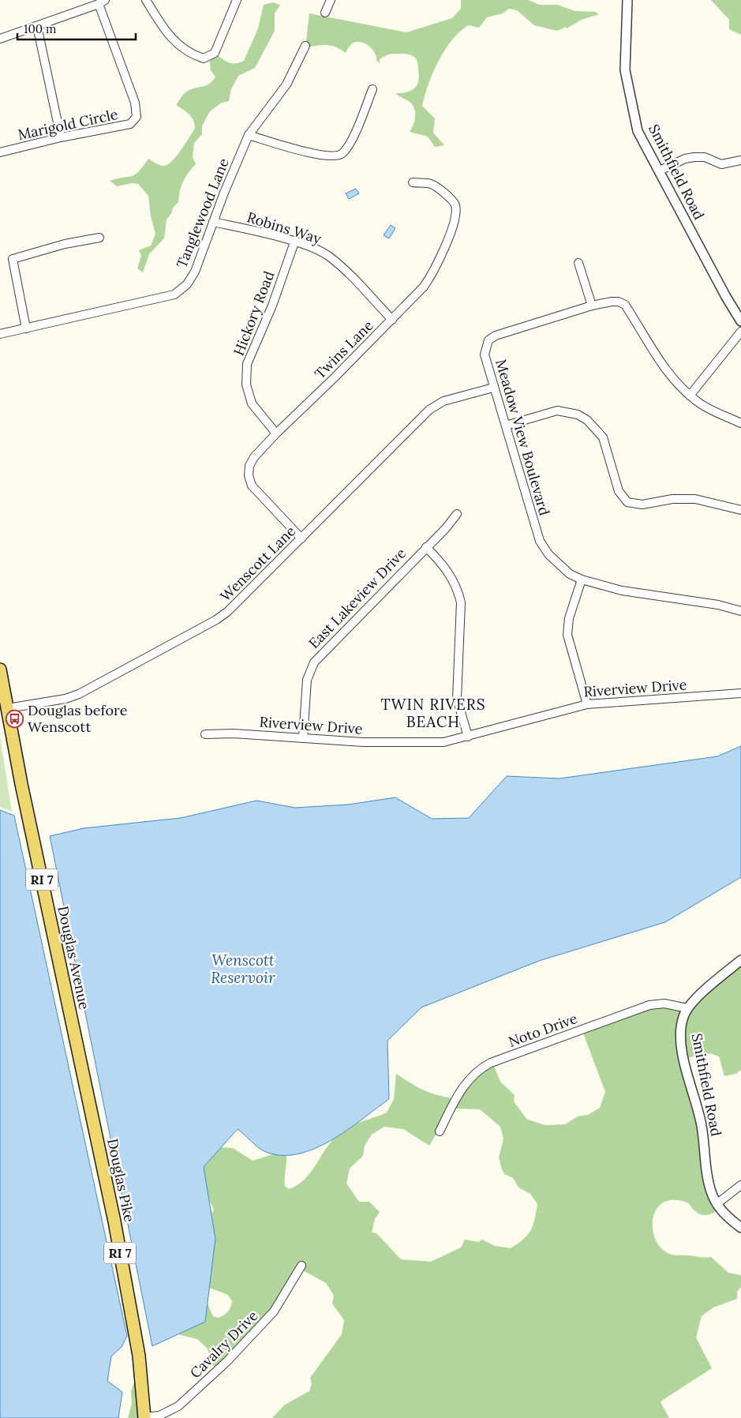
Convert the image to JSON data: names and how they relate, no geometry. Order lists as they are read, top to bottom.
{
  "streets": {
    "main road": ["RI 7", "Douglas Avenue", "Douglas Pike"],
    "street": [
      "Marigold Circle",
      "Smithfield Road",
      "Tanglewood Lane",
      "Robins Way",
      "Hickory Road",
      "Twins Lane",
      "Meadow View Boulevard",
      "Wenscott Lane",
      "East Lakeview Drive",
      "Riverview Drive",
      "Noto Drive",
      "Cavalry Drive"
    ]
  },
  "crossings": [
    ["Smithfield Road", "Noto Drive"],
    ["Tanglewood Lane", "Robins Way"],
    ["Robins Way", "Hickory Road"],
    ["Robins Way", "Twins Lane"],
    ["Hickory Road", "Twins Lane"],
    ["Twins Lane", "Wenscott Lane"],
    ["Meadow View Boulevard", "Wenscott Lane"],
    ["Wenscott Lane", "Douglas Avenue"],
    ["East Lakeview Drive", "Riverview Drive"],
    ["Douglas Avenue", "Douglas Pike"],
    ["Douglas Pike", "Cavalry Drive"]
  ],
  "districts": ["TWIN RIVERS BEACH"],
  "water": ["Wenscott Reservoir"],
  "places": {
    "bus stop": ["Douglas before Wenscott"]
  },
  "scale_bar": "100 m"
}
